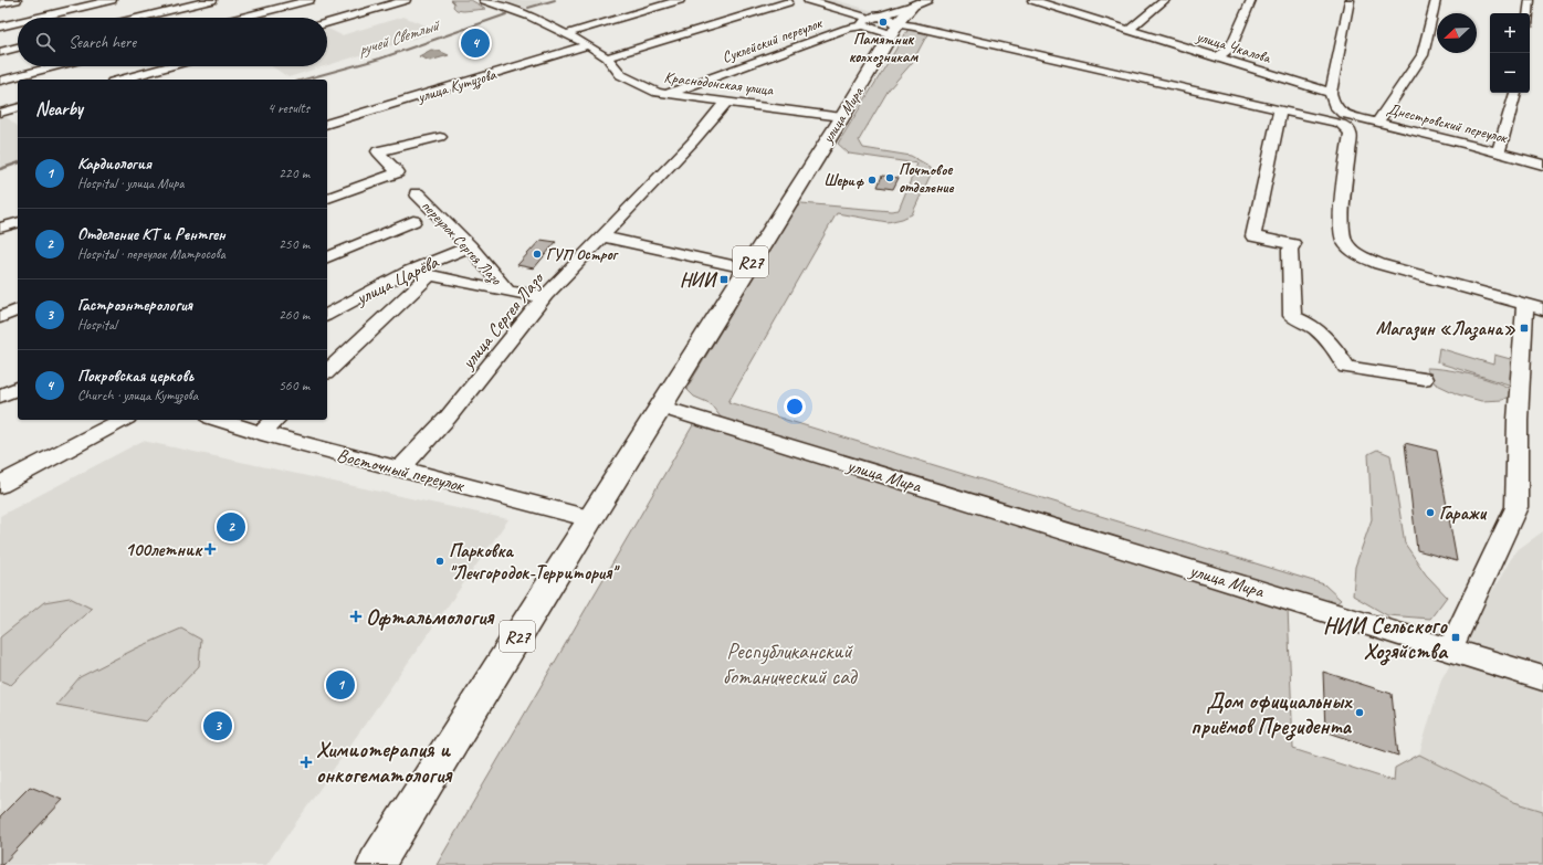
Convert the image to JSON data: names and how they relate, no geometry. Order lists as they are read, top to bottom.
{
  "streets": {
    "main road": ["улица Мира", "R27"],
    "street": [
      "Суклейский переулок",
      "улица Чкалова",
      "Краснодонская улица",
      "улица Кутузова",
      "Днестровский переулок",
      "переулок Сергея Лазо",
      "улица Царёва",
      "улица Сергея Лазо",
      "Восточный переулок"
    ]
  },
  "crossings": [
    ["Суклейский переулок", "Краснодонская улица"],
    ["Суклейский переулок", "R27"],
    ["Краснодонская улица", "улица Кутузова"],
    ["Краснодонская улица", "улица Мира"],
    ["Краснодонская улица", "улица Сергея Лазо"],
    ["улица Мира", "Днестровский переулок"],
    ["улица Мира", "R27"],
    ["улица Мира", "Восточный переулок"],
    ["Днестровский переулок", "R27"],
    ["переулок Сергея Лазо", "улица Царёва"],
    ["переулок Сергея Лазо", "улица Сергея Лазо"],
    ["улица Сергея Лазо", "Восточный переулок"]
  ],
  "water": ["ручей Светлый"],
  "parks": ["Республиканский ботанический сад"],
  "places": {
    "other": [
      "Памятник колхозникам",
      "Почтовое отделение",
      "Шериф",
      "ГУП Острог",
      "Гаражи",
      "Парковка \"Лечгородок-Территория\"",
      "Дом официальных приёмов Президента"
    ],
    "transit": ["НИИ", "Магазин «Лазана»", "НИИ Сельского Хозяйства"],
    "health": ["100летник", "Офтальмология", "Химиотерапия и онкогематология"]
  },
  "north": "bottom left",
  "page": {
    "map_buttons": ["+", "−"],
    "search": "Search here",
    "pins": [
      "4",
      "2",
      "1",
      "3"
    ],
    "heading": ["Nearby", "4 results"],
    "list": [
      {
        "mark": "1",
        "name": "Кардиология",
        "note": "Hospital · улица Мира",
        "value": "220 m"
      },
      {
        "mark": "2",
        "name": "Отделение КТ и Рентген",
        "note": "Hospital · переулок Матросова",
        "value": "250 m"
      },
      {
        "mark": "3",
        "name": "Гастроэнтерология",
        "note": "Hospital",
        "value": "260 m"
      },
      {
        "mark": "4",
        "name": "Покровская церковь",
        "note": "Church · улица Кутузова",
        "value": "560 m"
      }
    ]
  }
}
